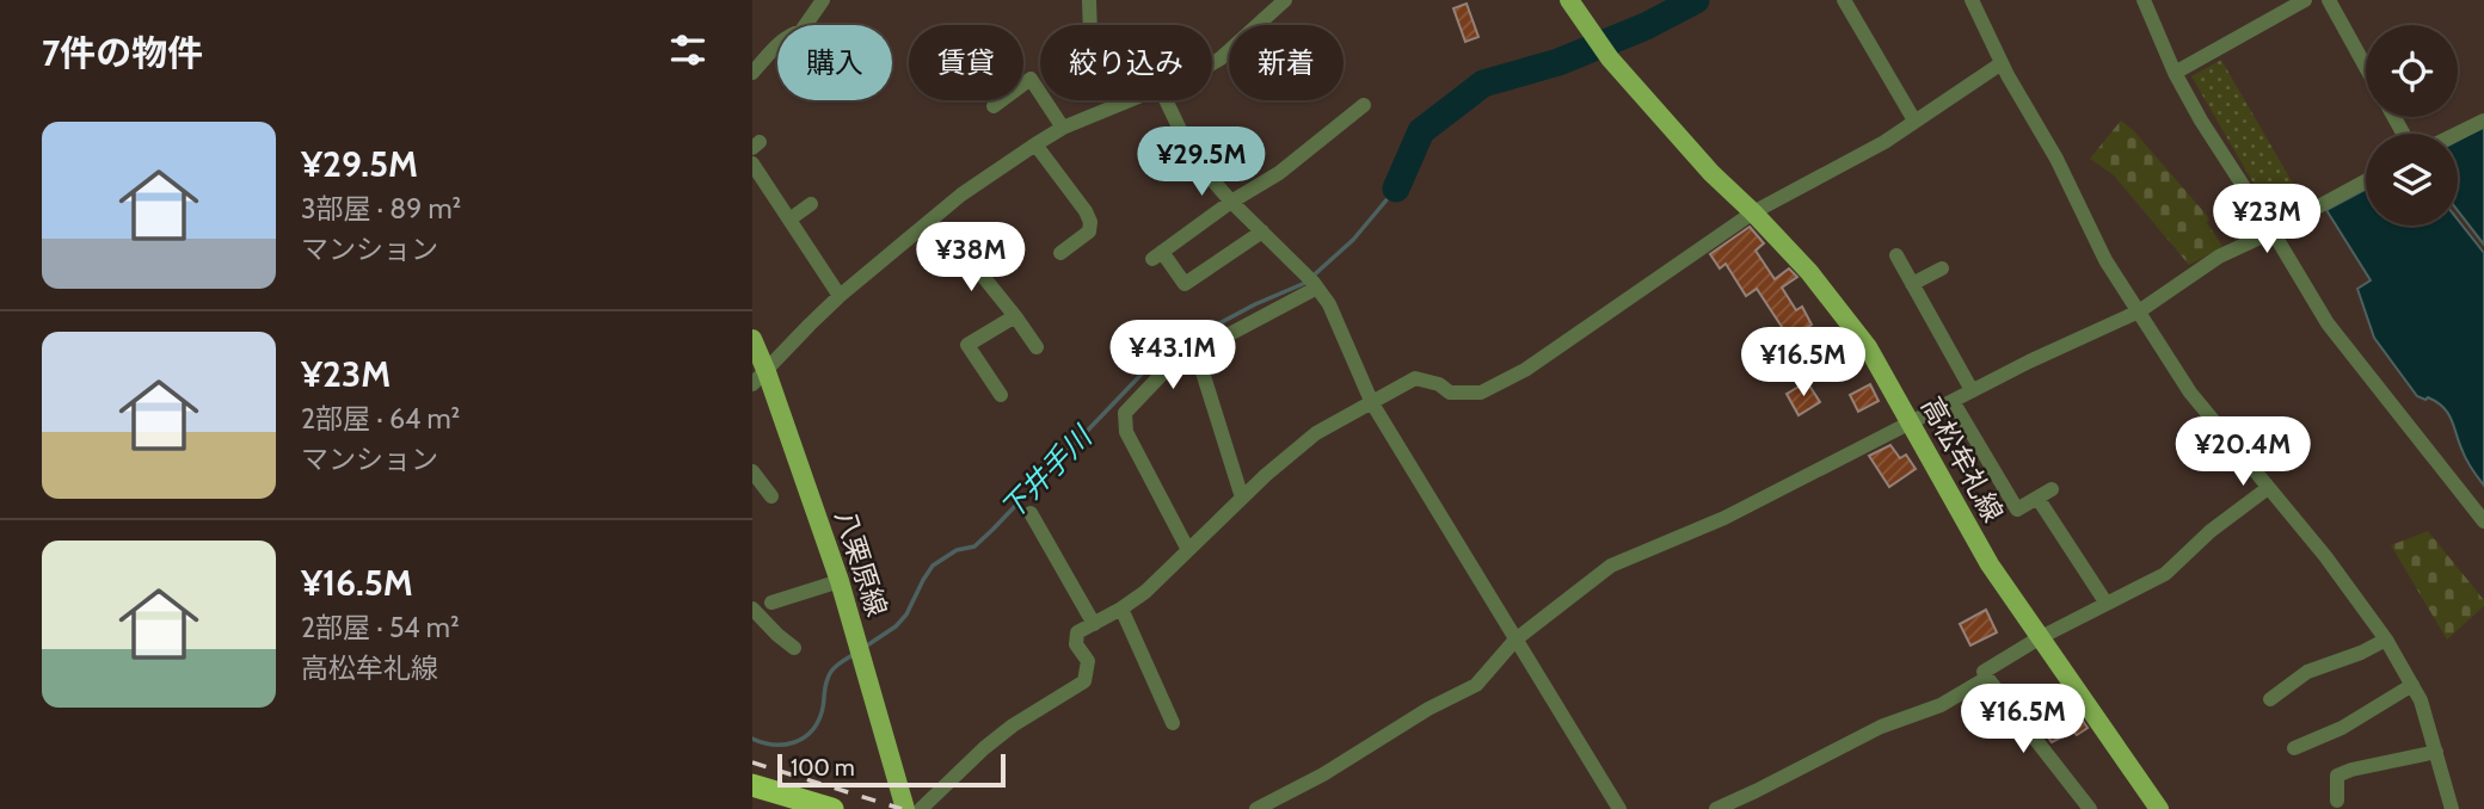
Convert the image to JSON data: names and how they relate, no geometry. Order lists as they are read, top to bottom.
{
  "streets": {
    "main road": ["高松牟礼線", "八栗原線"]
  },
  "water": ["下井手川"],
  "scale_bar": "100 m",
  "page": {
    "heading": "7件の物件",
    "chip": [
      "購入",
      "賃貸",
      "絞り込み",
      "新着"
    ],
    "list": [
      {
        "name": "¥29.5M",
        "note": "3部屋 · 89 m² · マンション"
      },
      {
        "name": "¥23M",
        "note": "2部屋 · 64 m² · マンション"
      },
      {
        "name": "¥16.5M",
        "note": "2部屋 · 54 m² · 高松牟礼線"
      }
    ],
    "price": [
      "¥29.5M",
      "¥23M",
      "¥38M",
      "¥43.1M",
      "¥16.5M",
      "¥20.4M",
      "¥16.5M"
    ],
    "scale": "100 m"
  }
}
